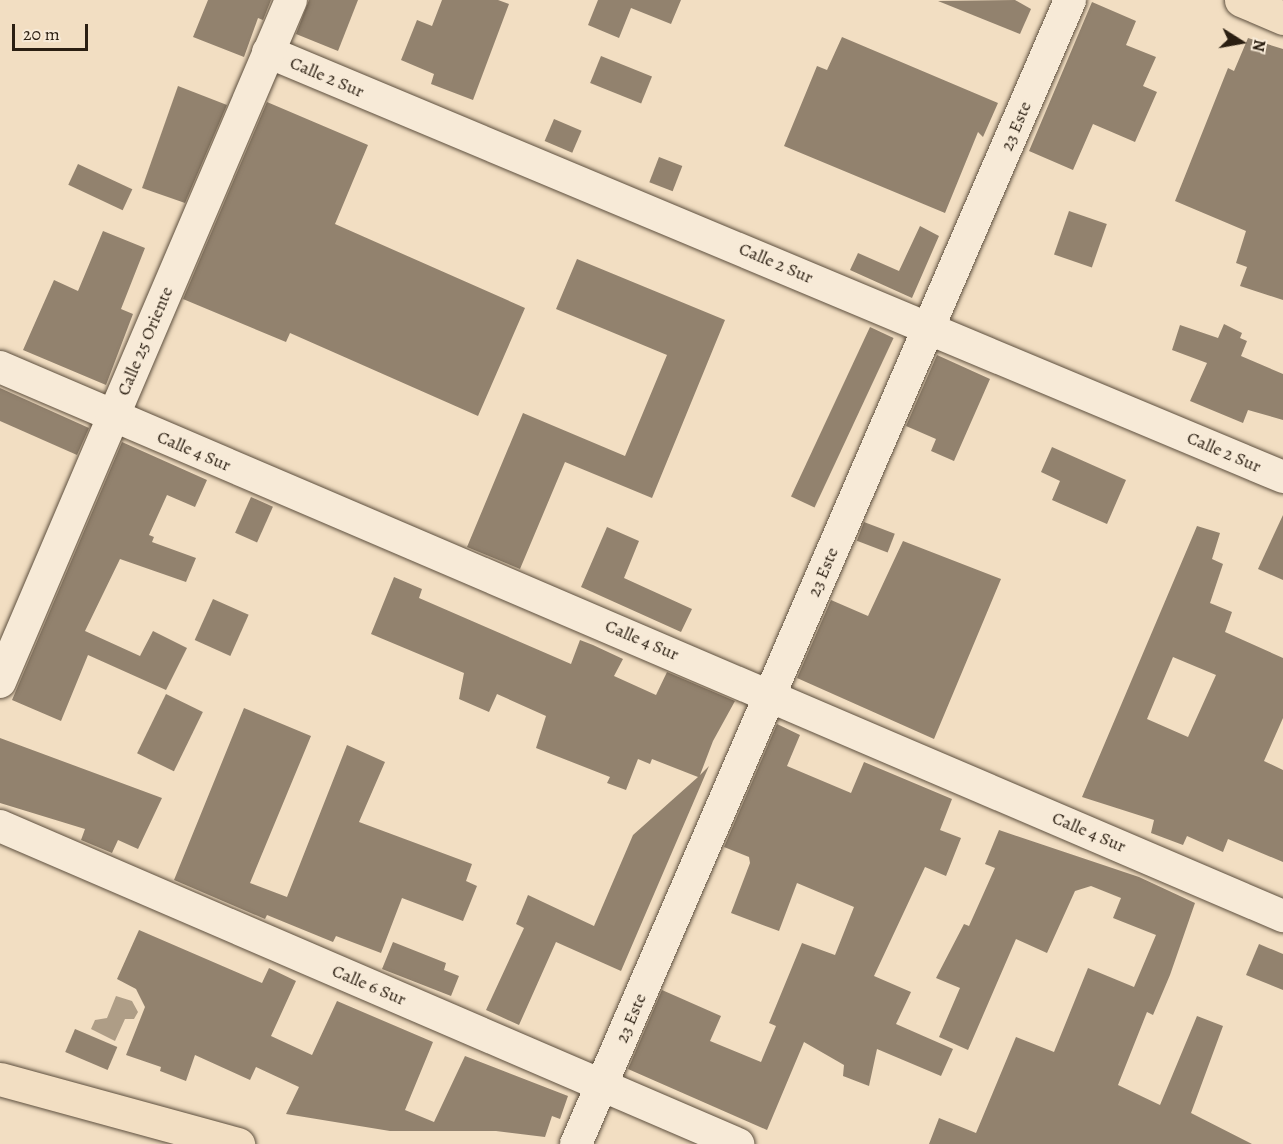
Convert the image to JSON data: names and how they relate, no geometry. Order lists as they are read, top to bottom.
{
  "streets": {
    "street": [
      "Calle 2 Sur",
      "23 Este",
      "Calle 25 Oriente",
      "Calle 4 Sur",
      "Calle 6 Sur"
    ]
  },
  "crossings": [
    ["Calle 2 Sur", "23 Este"],
    ["Calle 2 Sur", "Calle 25 Oriente"],
    ["23 Este", "Calle 4 Sur"],
    ["23 Este", "Calle 6 Sur"],
    ["Calle 25 Oriente", "Calle 4 Sur"]
  ],
  "scale_bar": "20 m",
  "north": "right"
}
